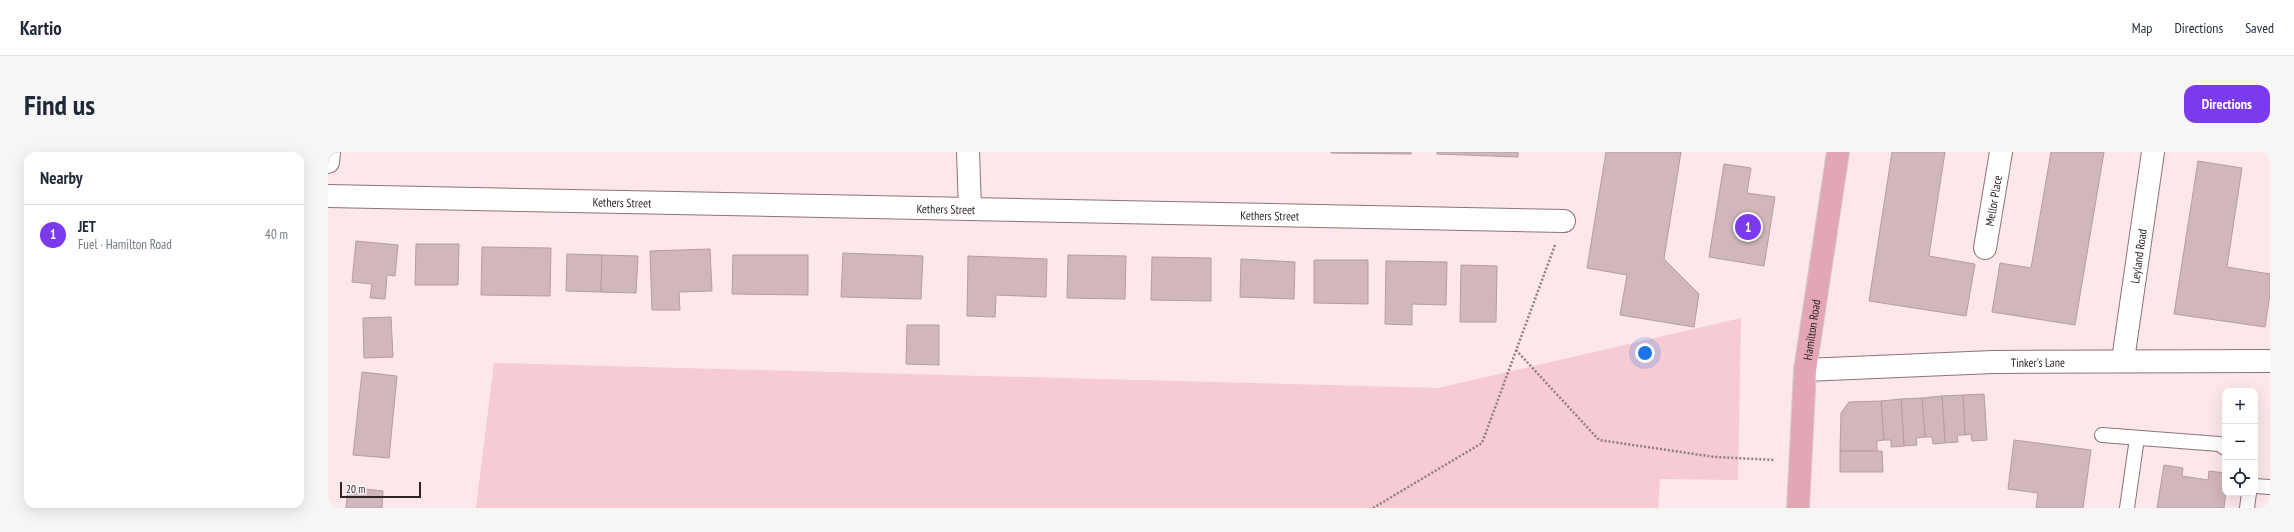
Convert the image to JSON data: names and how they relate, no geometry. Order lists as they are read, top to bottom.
{
  "streets": {
    "main road": ["Hamilton Road"],
    "street": [
      "Mellor Place",
      "Kethers Street",
      "Leyland Road",
      "Tinker's Lane"
    ]
  },
  "crossings": [
    ["Leyland Road", "Tinker's Lane"],
    ["Hamilton Road", "Tinker's Lane"]
  ],
  "scale_bar": "20 m",
  "page": {
    "header": "Kartio",
    "nav": ["Map", "Directions", "Saved"],
    "buttons": "Directions",
    "title": "Find us",
    "heading": "Nearby",
    "list": [
      {
        "mark": "1",
        "name": "JET",
        "note": "Fuel · Hamilton Road",
        "value": "40 m"
      }
    ],
    "pins": "1",
    "map_buttons": ["+", "−"],
    "scale": "20 m"
  }
}
